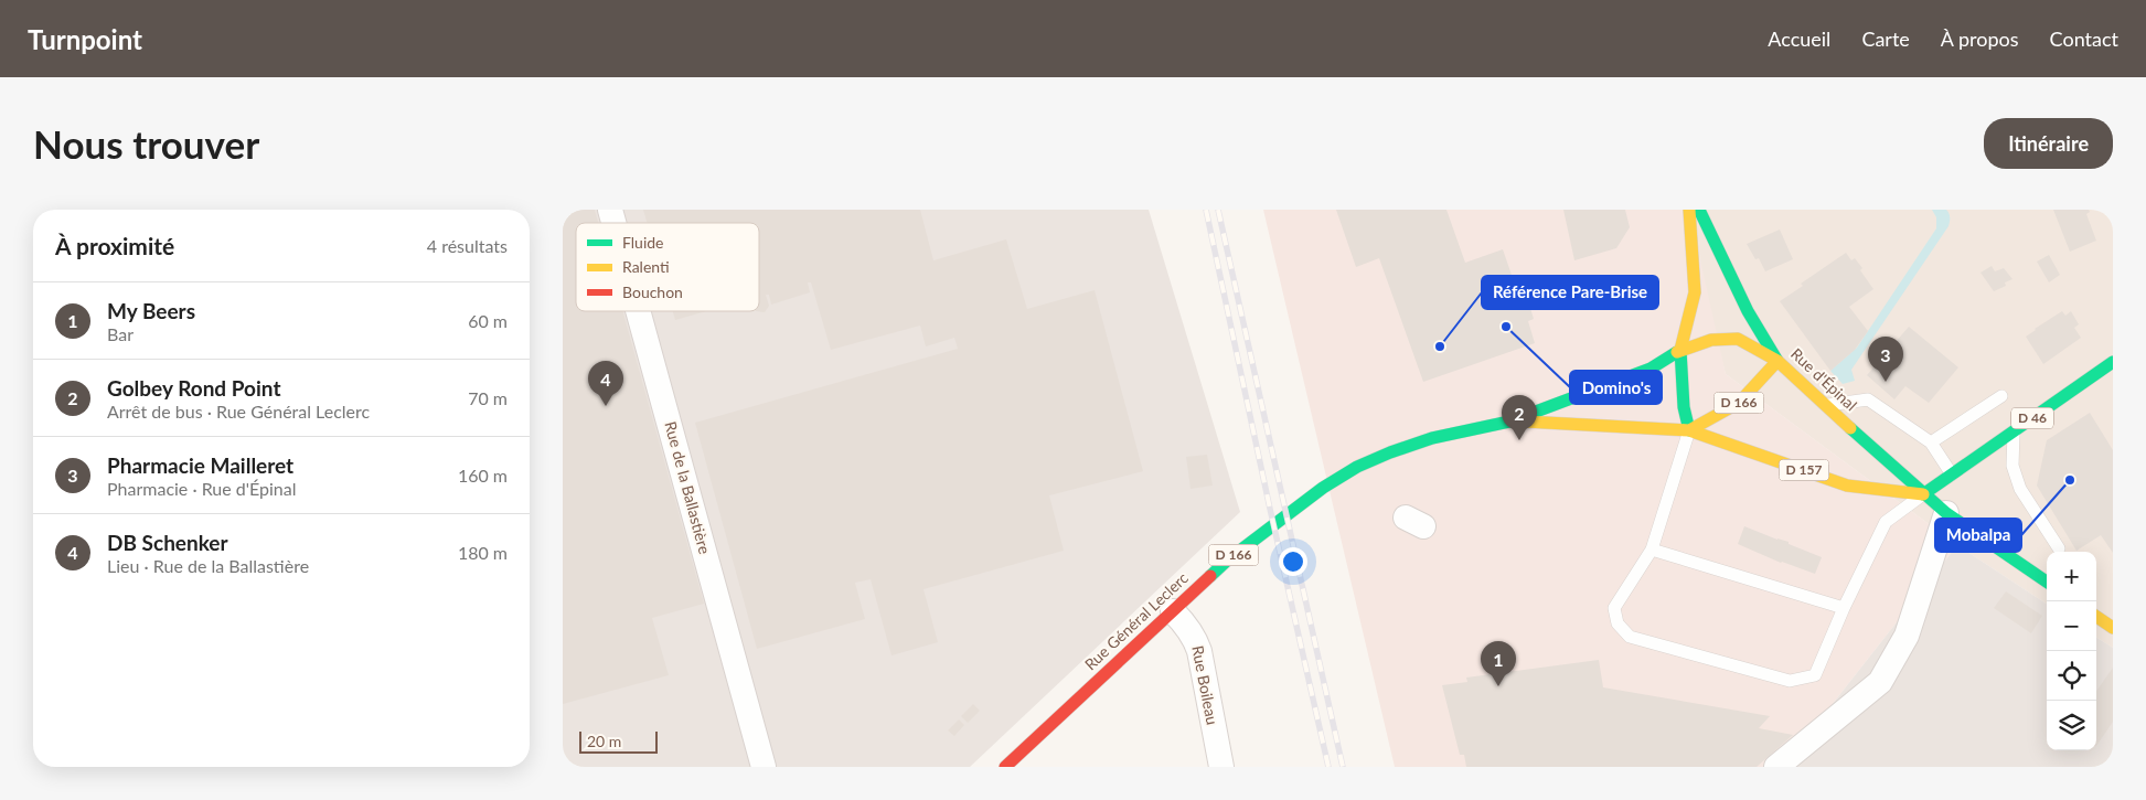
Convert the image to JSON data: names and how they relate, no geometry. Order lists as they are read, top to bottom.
{
  "streets": {
    "main road": [
      "Rue d'Épinal",
      "D 166",
      "D 46",
      "D 157",
      "Rue Général Leclerc"
    ],
    "street": ["Rue de la Ballastière", "Rue Boileau"]
  },
  "crossings": [
    ["Rue d'Épinal", "D 166"],
    ["Rue d'Épinal", "D 46"],
    ["Rue d'Épinal", "D 157"],
    ["D 166", "D 157"],
    ["D 166", "Rue Général Leclerc"],
    ["D 46", "D 157"],
    ["D 157", "Rue Général Leclerc"],
    ["Rue Général Leclerc", "Rue Boileau"]
  ],
  "places": ["Domino's", "Référence Pare-Brise", "Mobalpa"],
  "legend": ["Fluide", "Ralenti", "Bouchon"],
  "scale_bar": "20 m",
  "page": {
    "header": "Turnpoint",
    "nav": [
      "Accueil",
      "Carte",
      "À propos",
      "Contact"
    ],
    "buttons": "Itinéraire",
    "title": "Nous trouver",
    "heading": ["À proximité", "4 résultats"],
    "list": [
      {
        "mark": "1",
        "name": "My Beers",
        "note": "Bar",
        "value": "60 m"
      },
      {
        "mark": "2",
        "name": "Golbey Rond Point",
        "note": "Arrêt de bus · Rue Général Leclerc",
        "value": "70 m"
      },
      {
        "mark": "3",
        "name": "Pharmacie Mailleret",
        "note": "Pharmacie · Rue d'Épinal",
        "value": "160 m"
      },
      {
        "mark": "4",
        "name": "DB Schenker",
        "note": "Lieu · Rue de la Ballastière",
        "value": "180 m"
      }
    ],
    "pins": [
      "3",
      "4",
      "2",
      "1"
    ],
    "map_buttons": ["+", "−"],
    "scale": "20 m"
  }
}
